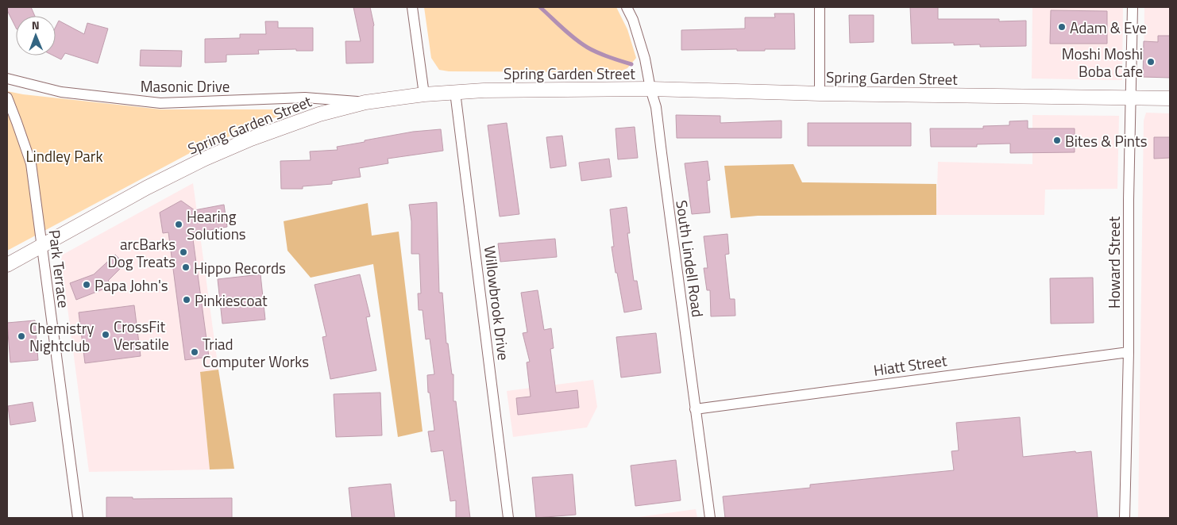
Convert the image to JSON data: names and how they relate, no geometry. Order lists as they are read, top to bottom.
{
  "streets": {
    "main road": ["Spring Garden Street"],
    "street": [
      "Masonic Drive",
      "South Lindell Road",
      "Howard Street",
      "Park Terrace",
      "Willowbrook Drive",
      "Hiatt Street"
    ]
  },
  "crossings": [
    ["Spring Garden Street", "Masonic Drive"],
    ["Spring Garden Street", "South Lindell Road"],
    ["Spring Garden Street", "Howard Street"],
    ["Spring Garden Street", "Park Terrace"],
    ["Spring Garden Street", "Willowbrook Drive"],
    ["South Lindell Road", "Hiatt Street"],
    ["Howard Street", "Hiatt Street"]
  ],
  "parks": ["Lindley Park"],
  "places": [
    "Adam & Eve",
    "Moshi Moshi Boba Cafe",
    "Bites & Pints",
    "Hearing Solutions",
    "arcBarks Dog Treats",
    "Hippo Records",
    "Papa John's",
    "Pinkiescoat",
    "CrossFit Versatile",
    "Chemistry Nightclub",
    "Triad Computer Works"
  ],
  "north": "top"
}
